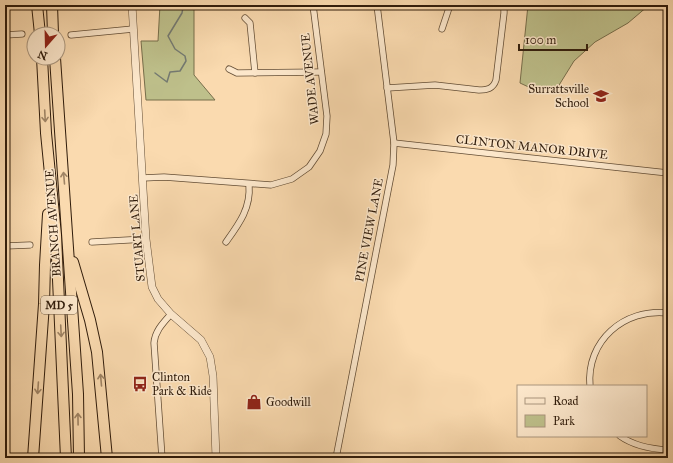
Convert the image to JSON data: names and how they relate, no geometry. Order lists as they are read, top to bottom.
{
  "streets": {
    "highway": ["BRANCH AVENUE", "MD 5"],
    "street": [
      "WADE AVENUE",
      "CLINTON MANOR DRIVE",
      "PINE VIEW LANE",
      "STUART LANE"
    ]
  },
  "crossings": [
    ["WADE AVENUE", "STUART LANE"],
    ["CLINTON MANOR DRIVE", "PINE VIEW LANE"]
  ],
  "places": {
    "school or university": ["Surrattsville School"],
    "bus stop": ["Clinton Park & Ride"],
    "shop": ["Goodwill"]
  },
  "legend": ["Road", "Park"],
  "scale_bar": "100 m",
  "north": "bottom"
}
